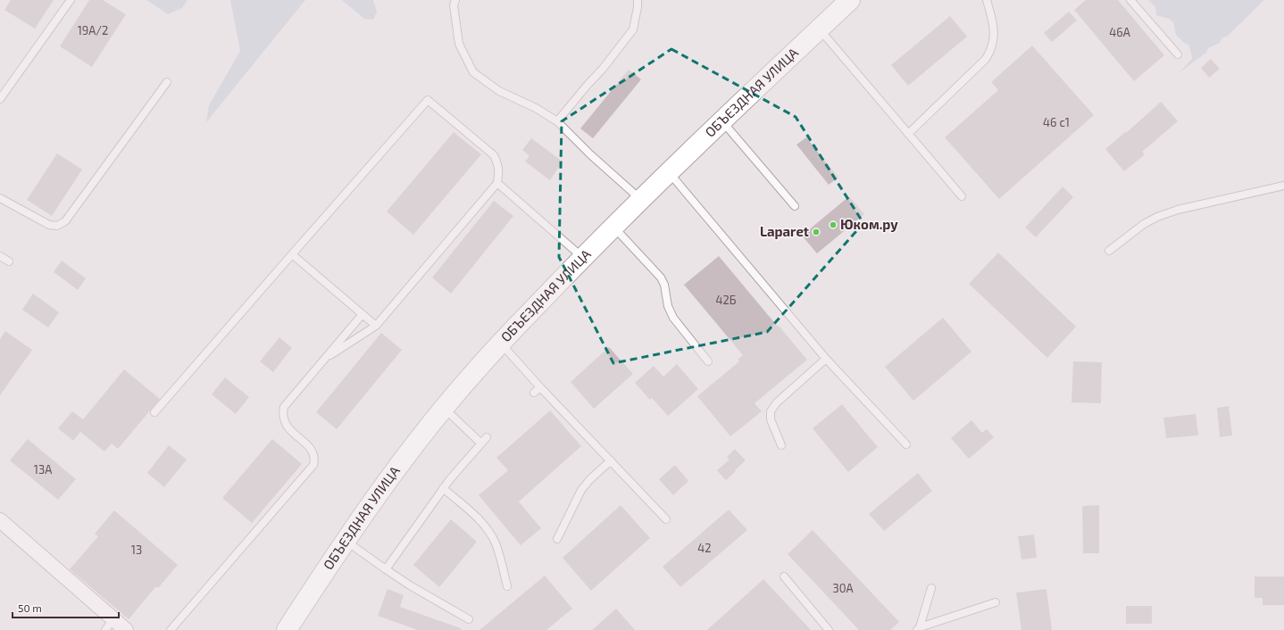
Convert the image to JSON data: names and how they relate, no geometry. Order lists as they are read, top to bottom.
{
  "streets": {
    "main road": ["ОБЪЕЗДНАЯ УЛИЦА"]
  },
  "places": ["Юком.ру", "Laparet"],
  "house_numbers": [
    "19А/2",
    "46А",
    "46 с1",
    "42Б",
    "13А",
    "42",
    "13",
    "30А"
  ],
  "scale_bar": "50 m"
}
